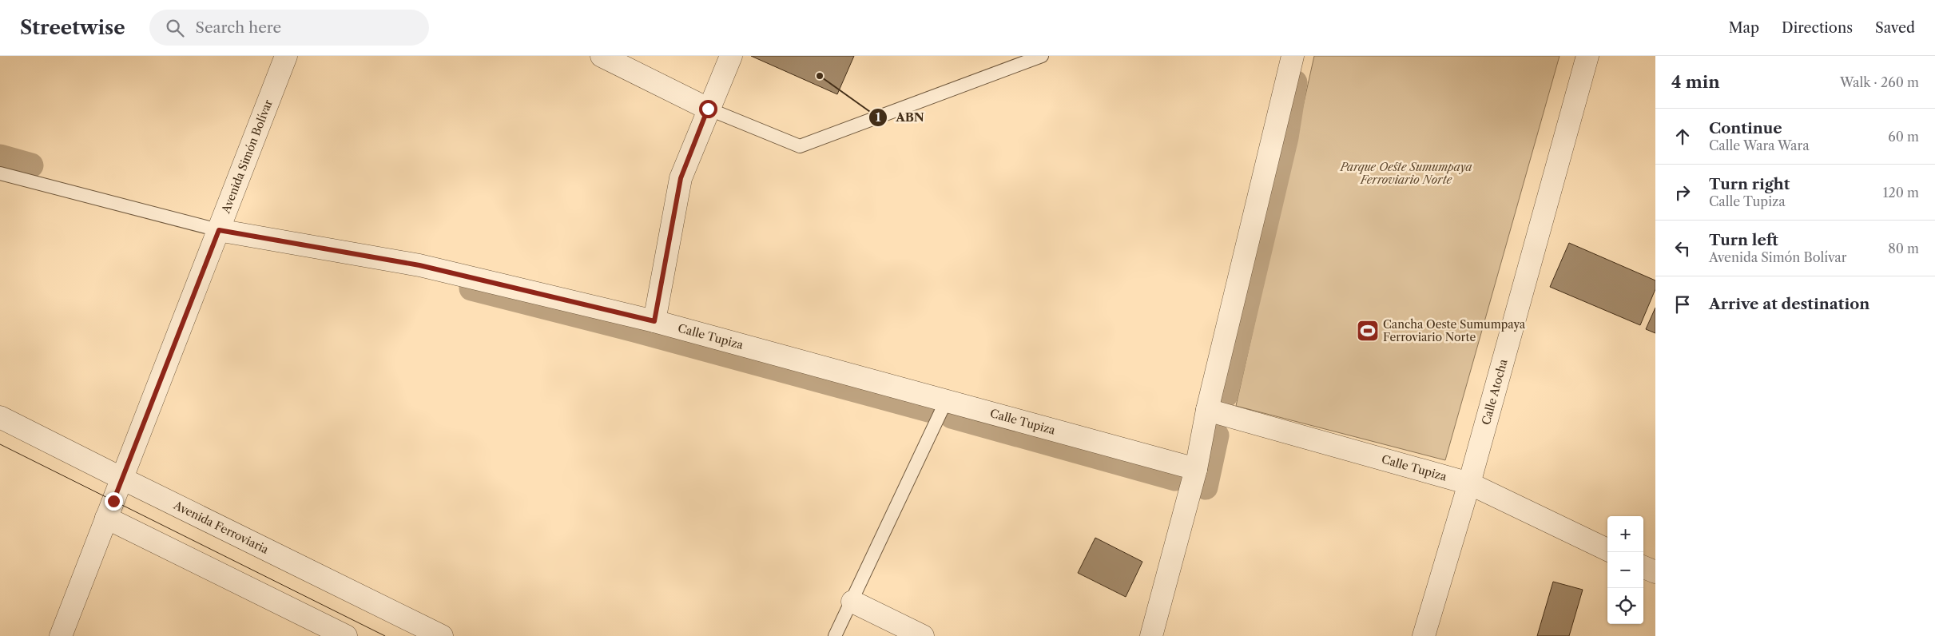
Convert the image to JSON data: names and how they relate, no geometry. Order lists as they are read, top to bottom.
{
  "streets": {
    "street": [
      "Avenida Simón Bolívar",
      "Calle Tupiza",
      "Calle Atocha",
      "Avenida Ferroviaria"
    ]
  },
  "crossings": [
    ["Avenida Simón Bolívar", "Calle Tupiza"],
    ["Avenida Simón Bolívar", "Avenida Ferroviaria"],
    ["Calle Tupiza", "Calle Atocha"]
  ],
  "parks": ["Parque Oeste Sumumpaya Ferroviario Norte"],
  "places": {
    "other": ["ABN"],
    "sports": ["Cancha Oeste Sumumpaya Ferroviario Norte"]
  },
  "page": {
    "header": "Streetwise",
    "search": "Search here",
    "nav": ["Map", "Directions", "Saved"],
    "heading": ["4 min", "Walk · 260 m"],
    "list": [
      ["Continue", "Calle Wara Wara", "60 m"],
      ["Turn right", "Calle Tupiza", "120 m"],
      ["Turn left", "Avenida Simón Bolívar", "80 m"],
      "Arrive at destination"
    ],
    "map_buttons": ["+", "−"]
  }
}
